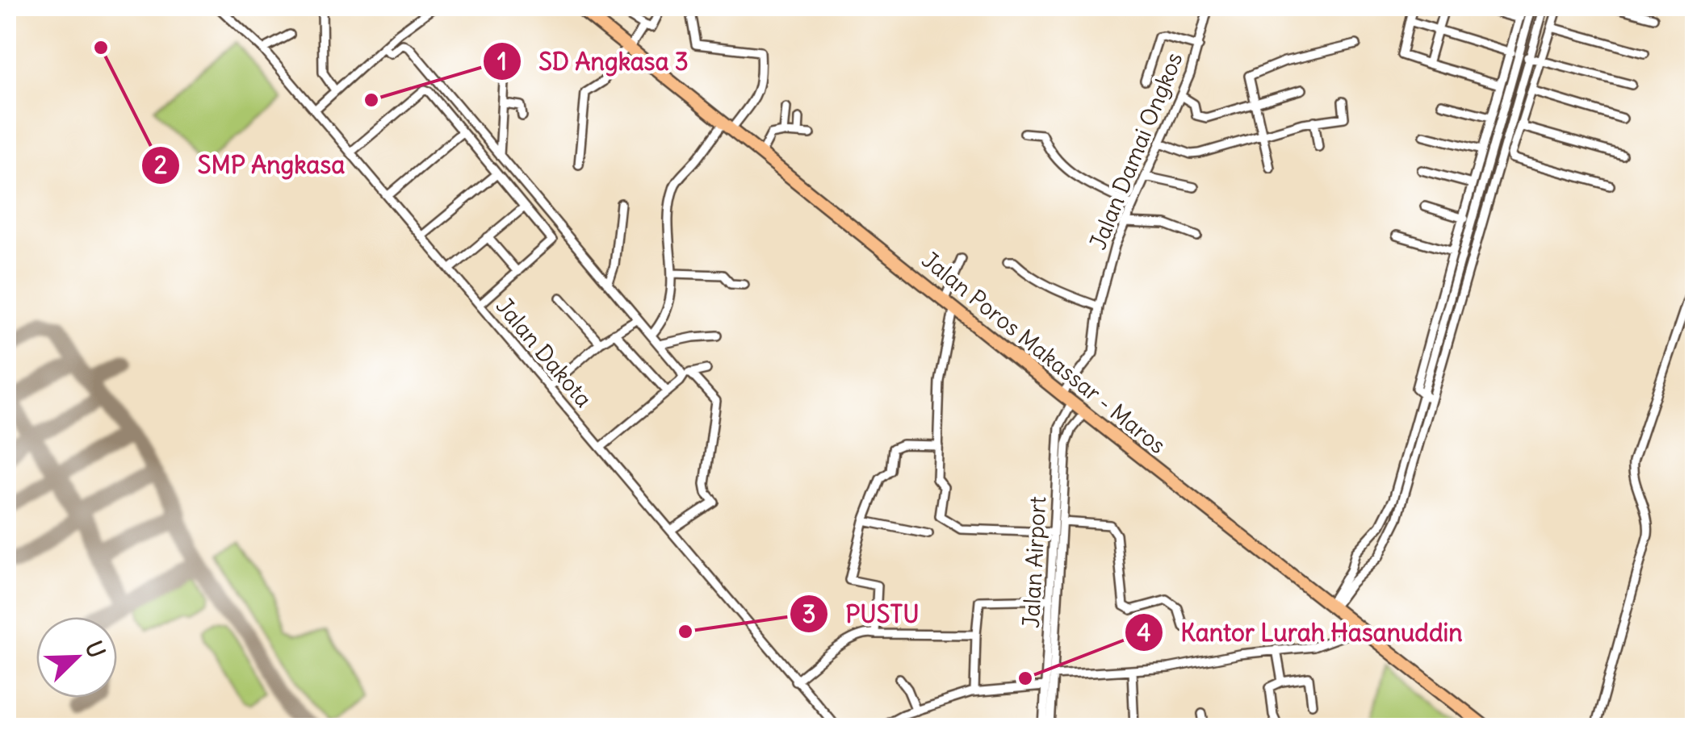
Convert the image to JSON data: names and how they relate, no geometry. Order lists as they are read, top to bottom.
{
  "streets": {
    "highway": ["Jalan Poros Makassar - Maros"],
    "street": ["Jalan Damai Ongkos", "Jalan Dakota", "Jalan Airport"]
  },
  "crossings": [
    ["Jalan Damai Ongkos", "Jalan Poros Makassar - Maros"],
    ["Jalan Damai Ongkos", "Jalan Airport"],
    ["Jalan Poros Makassar - Maros", "Jalan Airport"]
  ],
  "places": [
    "SMP Angkasa",
    "SD Angkasa 3",
    "PUSTU",
    "Kantor Lurah Hasanuddin"
  ],
  "north": "top right"
}
